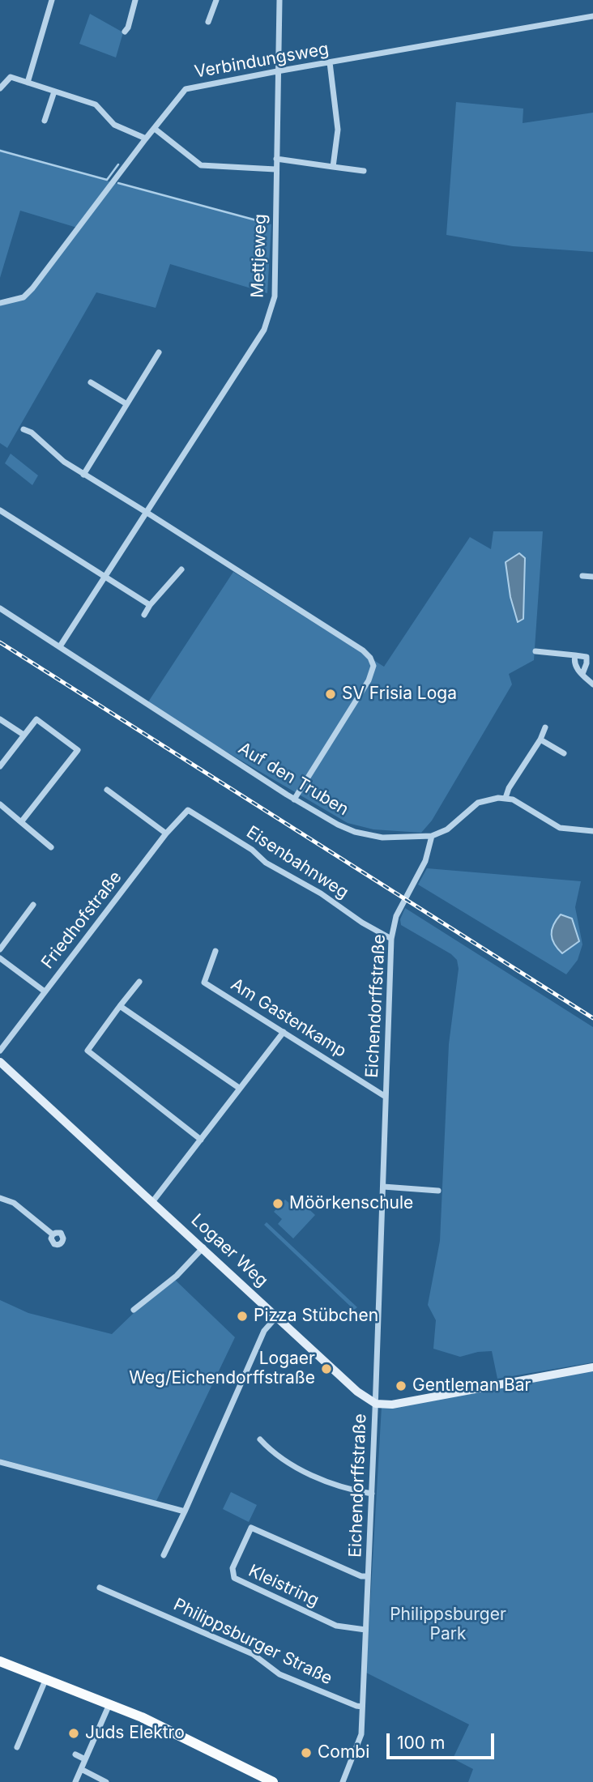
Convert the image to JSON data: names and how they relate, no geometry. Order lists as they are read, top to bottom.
{
  "streets": {
    "street": [
      "Verbindungsweg",
      "Mettjeweg",
      "Auf den Truben",
      "Eisenbahnweg",
      "Friedhofstraße",
      "Eichendorffstraße",
      "Am Gastenkamp",
      "Logaer Weg",
      "Kleistring",
      "Philippsburger Straße"
    ]
  },
  "crossings": [
    ["Verbindungsweg", "Mettjeweg"],
    ["Mettjeweg", "Auf den Truben"],
    ["Auf den Truben", "Eichendorffstraße"],
    ["Eisenbahnweg", "Friedhofstraße"],
    ["Eisenbahnweg", "Eichendorffstraße"],
    ["Eichendorffstraße", "Am Gastenkamp"],
    ["Eichendorffstraße", "Logaer Weg"],
    ["Eichendorffstraße", "Kleistring"],
    ["Eichendorffstraße", "Philippsburger Straße"]
  ],
  "parks": ["Philippsburger Park"],
  "places": [
    "SV Frisia Loga",
    "Möörkenschule",
    "Pizza Stübchen",
    "Logaer Weg/Eichendorffstraße",
    "Gentleman Bar",
    "Juds Elektro",
    "Combi"
  ],
  "scale_bar": "100 m"
}
